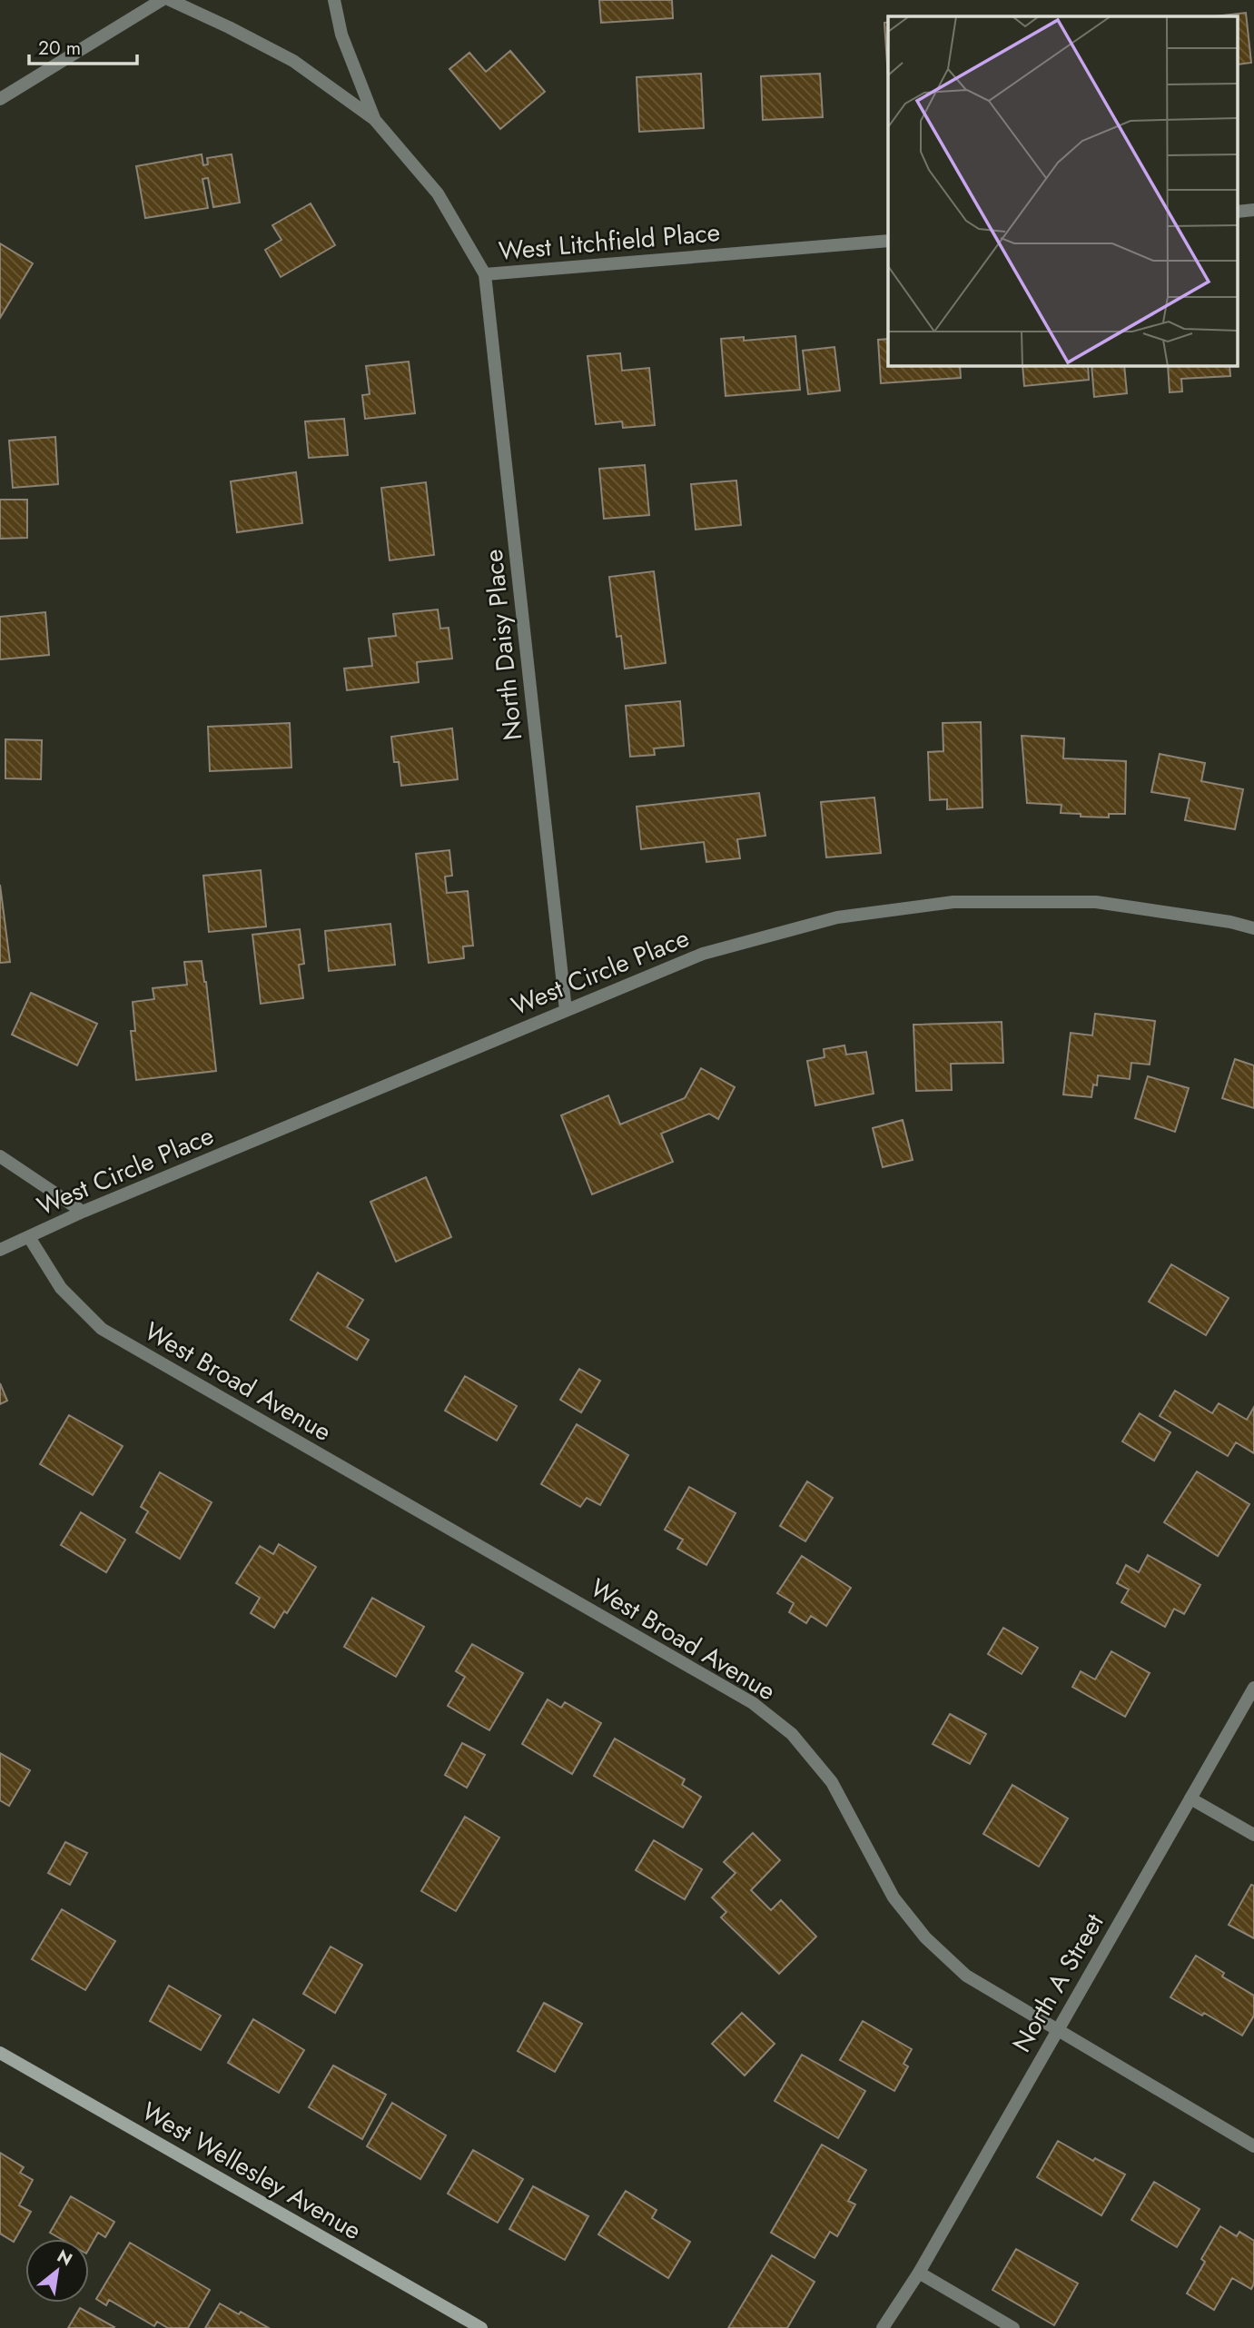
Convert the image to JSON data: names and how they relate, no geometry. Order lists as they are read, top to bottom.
{
  "streets": {
    "main road": ["West Wellesley Avenue"],
    "street": [
      "West Litchfield Place",
      "North Daisy Place",
      "West Circle Place",
      "West Broad Avenue",
      "North A Street"
    ]
  },
  "crossings": [
    ["West Litchfield Place", "North Daisy Place"],
    ["North Daisy Place", "West Circle Place"],
    ["West Circle Place", "West Broad Avenue"],
    ["West Broad Avenue", "North A Street"]
  ],
  "scale_bar": "20 m",
  "north": "top right"
}
